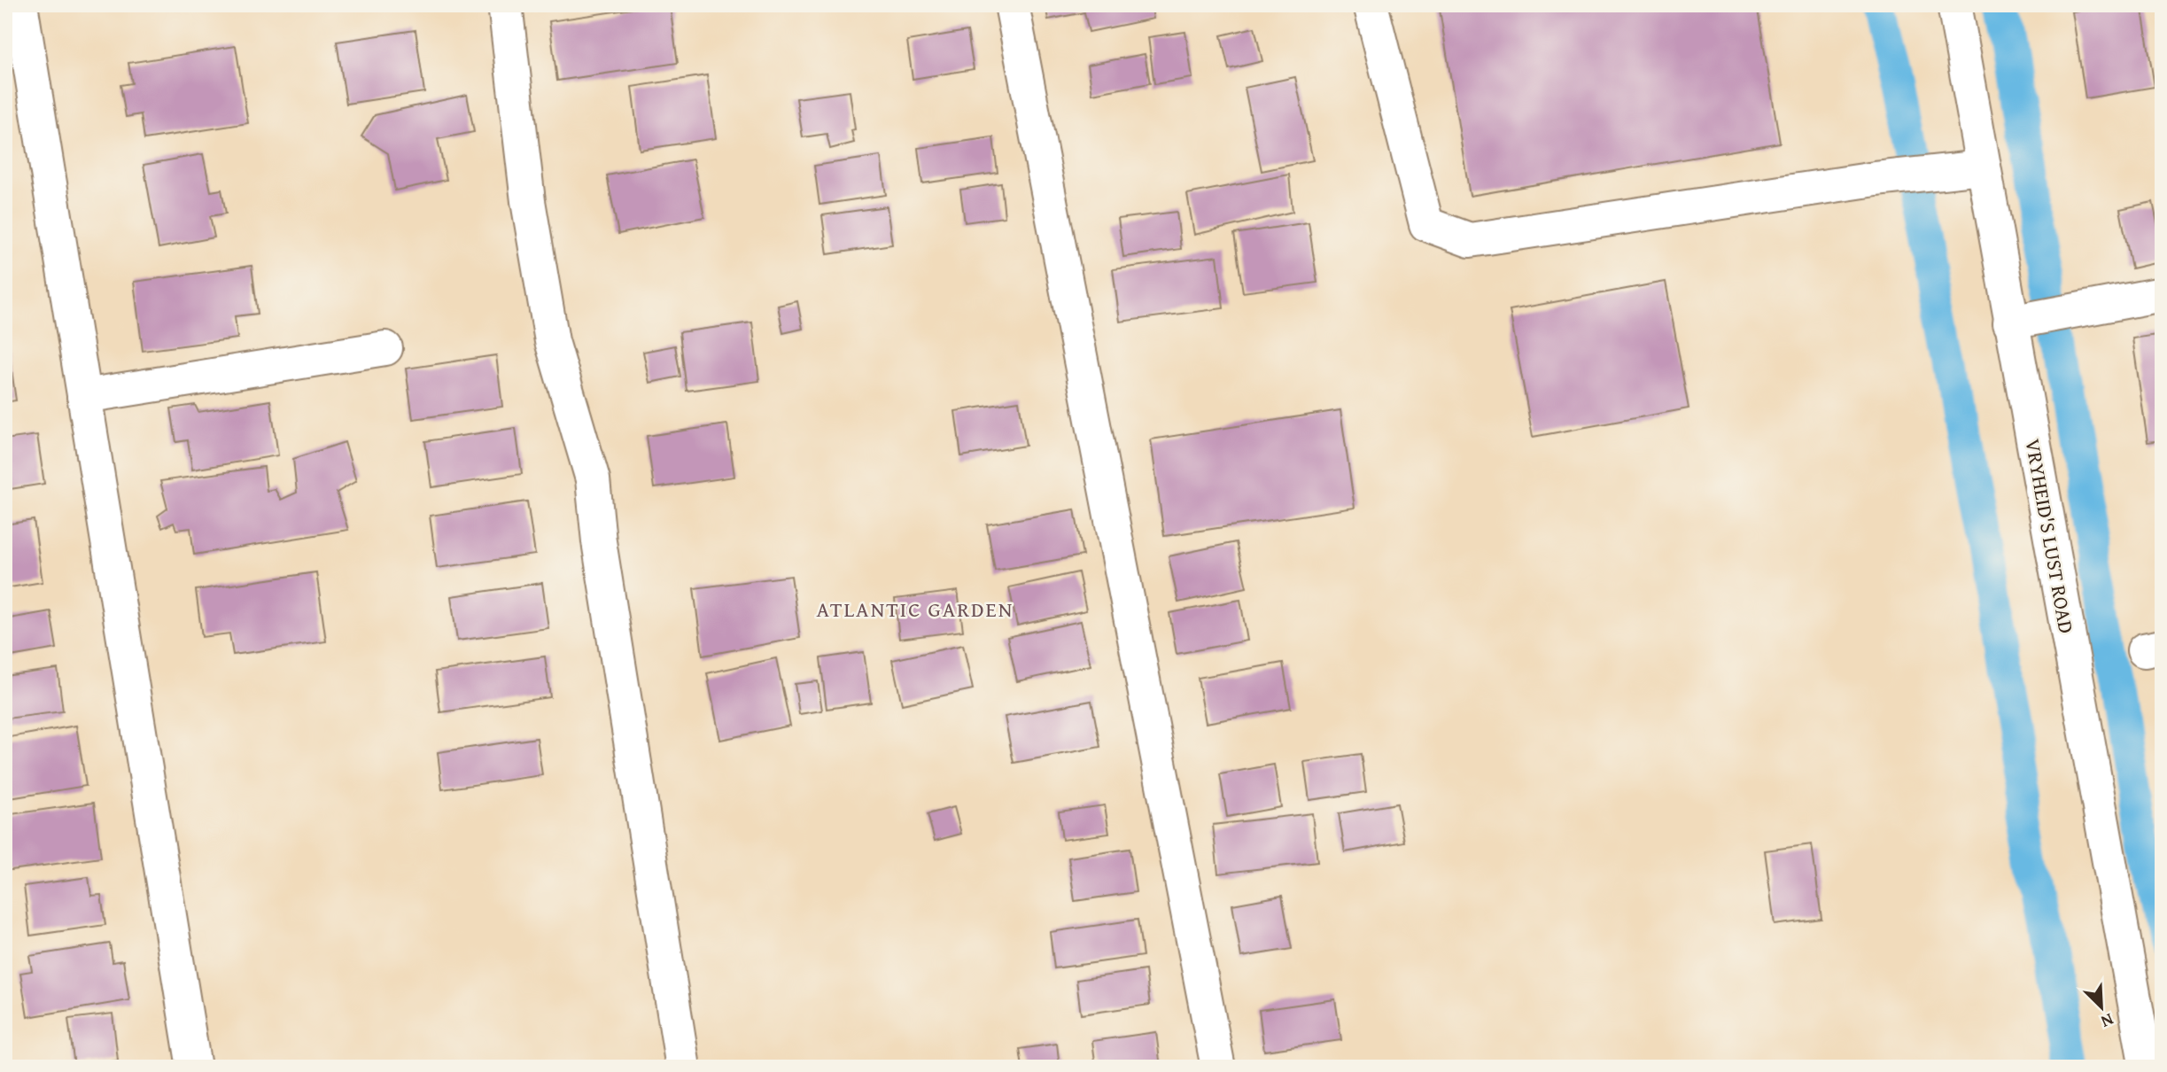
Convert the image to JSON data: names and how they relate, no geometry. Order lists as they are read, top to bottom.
{
  "streets": {
    "street": ["VRYHEID'S LUST ROAD"]
  },
  "districts": ["ATLANTIC GARDEN"],
  "north": "bottom right"
}
